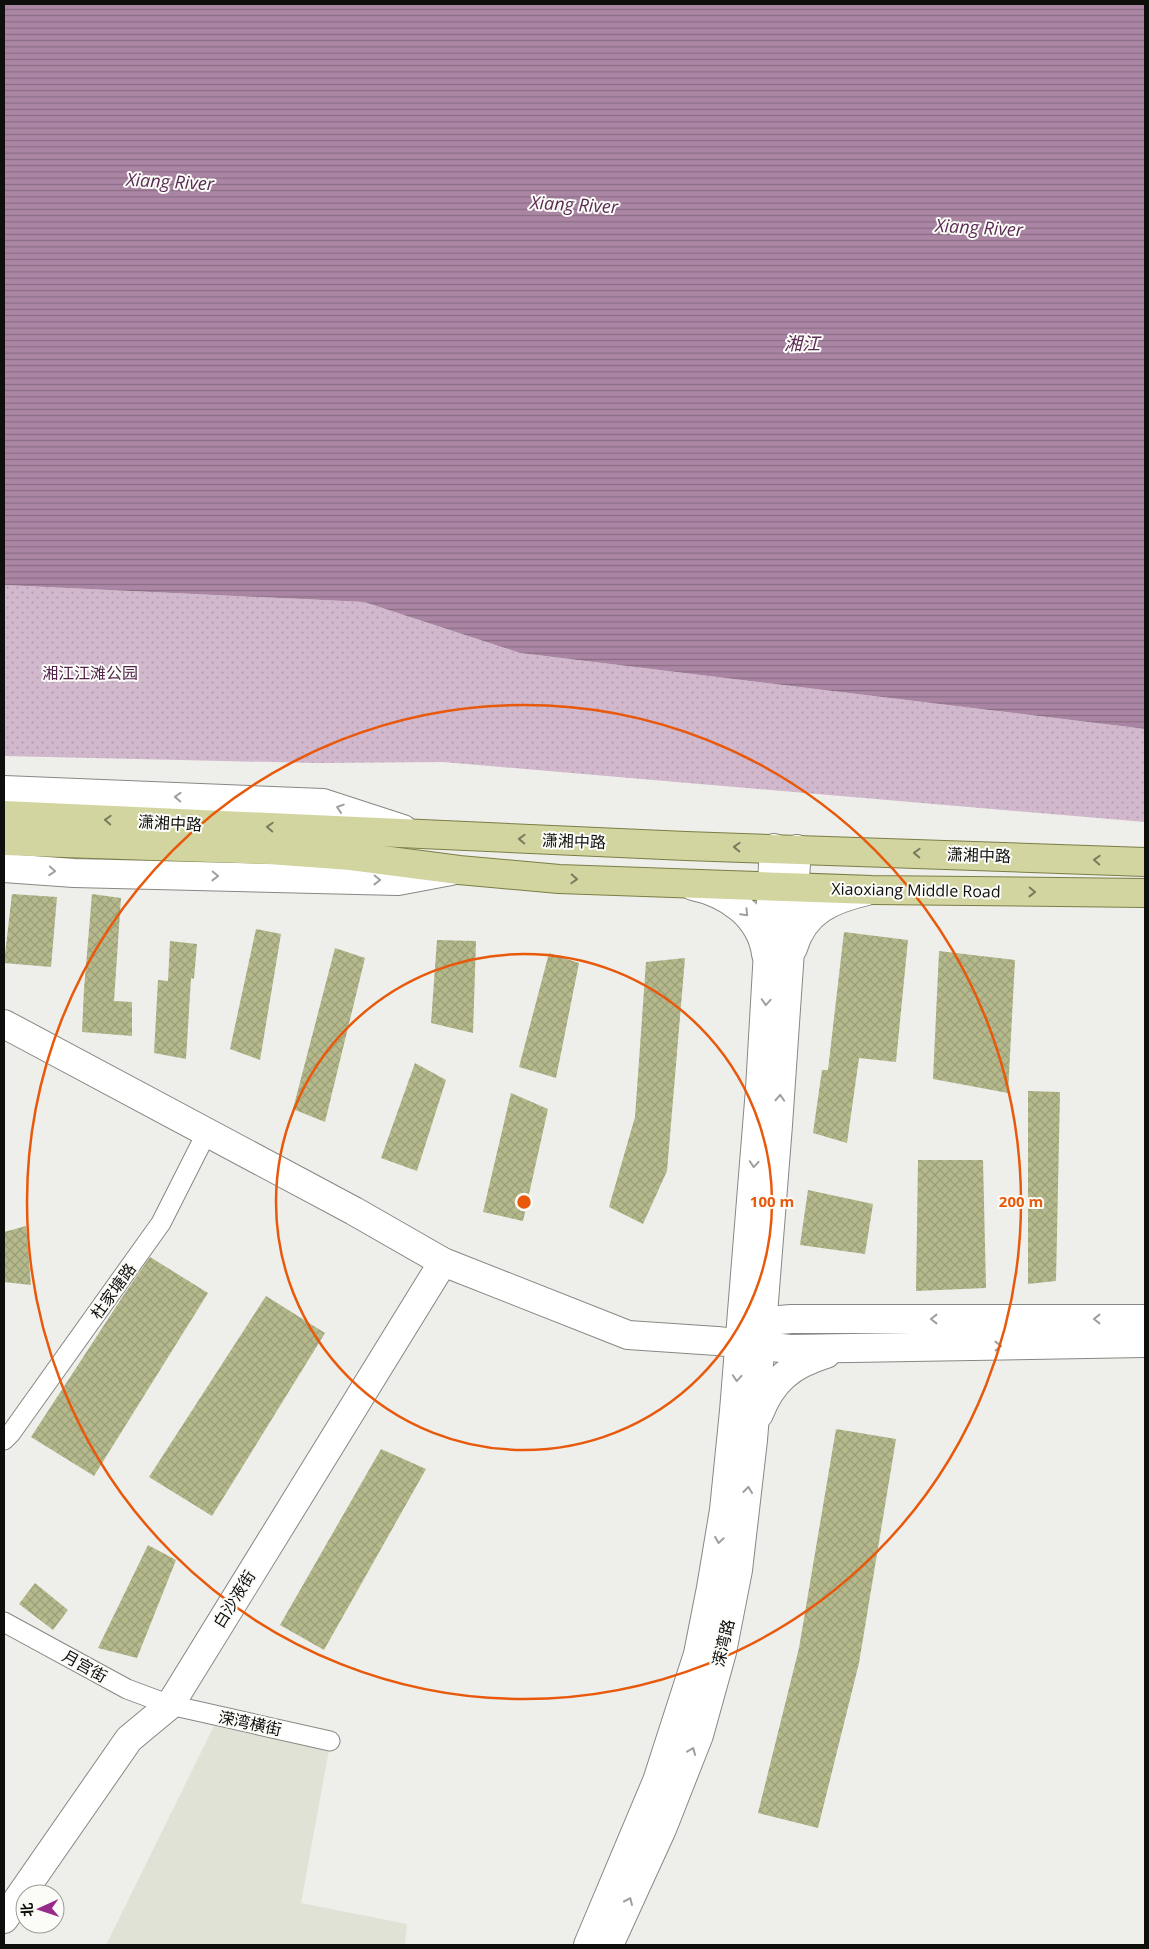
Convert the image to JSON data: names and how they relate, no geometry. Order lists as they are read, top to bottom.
{
  "streets": {
    "main road": [
      "潇湘中路",
      "Xiaoxiang Middle Road",
      "白沙液街",
      "溁湾路"
    ],
    "street": ["杜家塘路", "月宫街", "溁湾横街"]
  },
  "crossings": [
    ["潇湘中路", "Xiaoxiang Middle Road"],
    ["白沙液街", "月宫街"],
    ["白沙液街", "溁湾横街"],
    ["月宫街", "溁湾横街"]
  ],
  "one_way": ["Xiaoxiang Middle Road"],
  "water": ["Xiang River", "湘江"],
  "parks": ["湘江江滩公园"],
  "north": "left",
  "rings": ["100 m", "200 m"]
}
